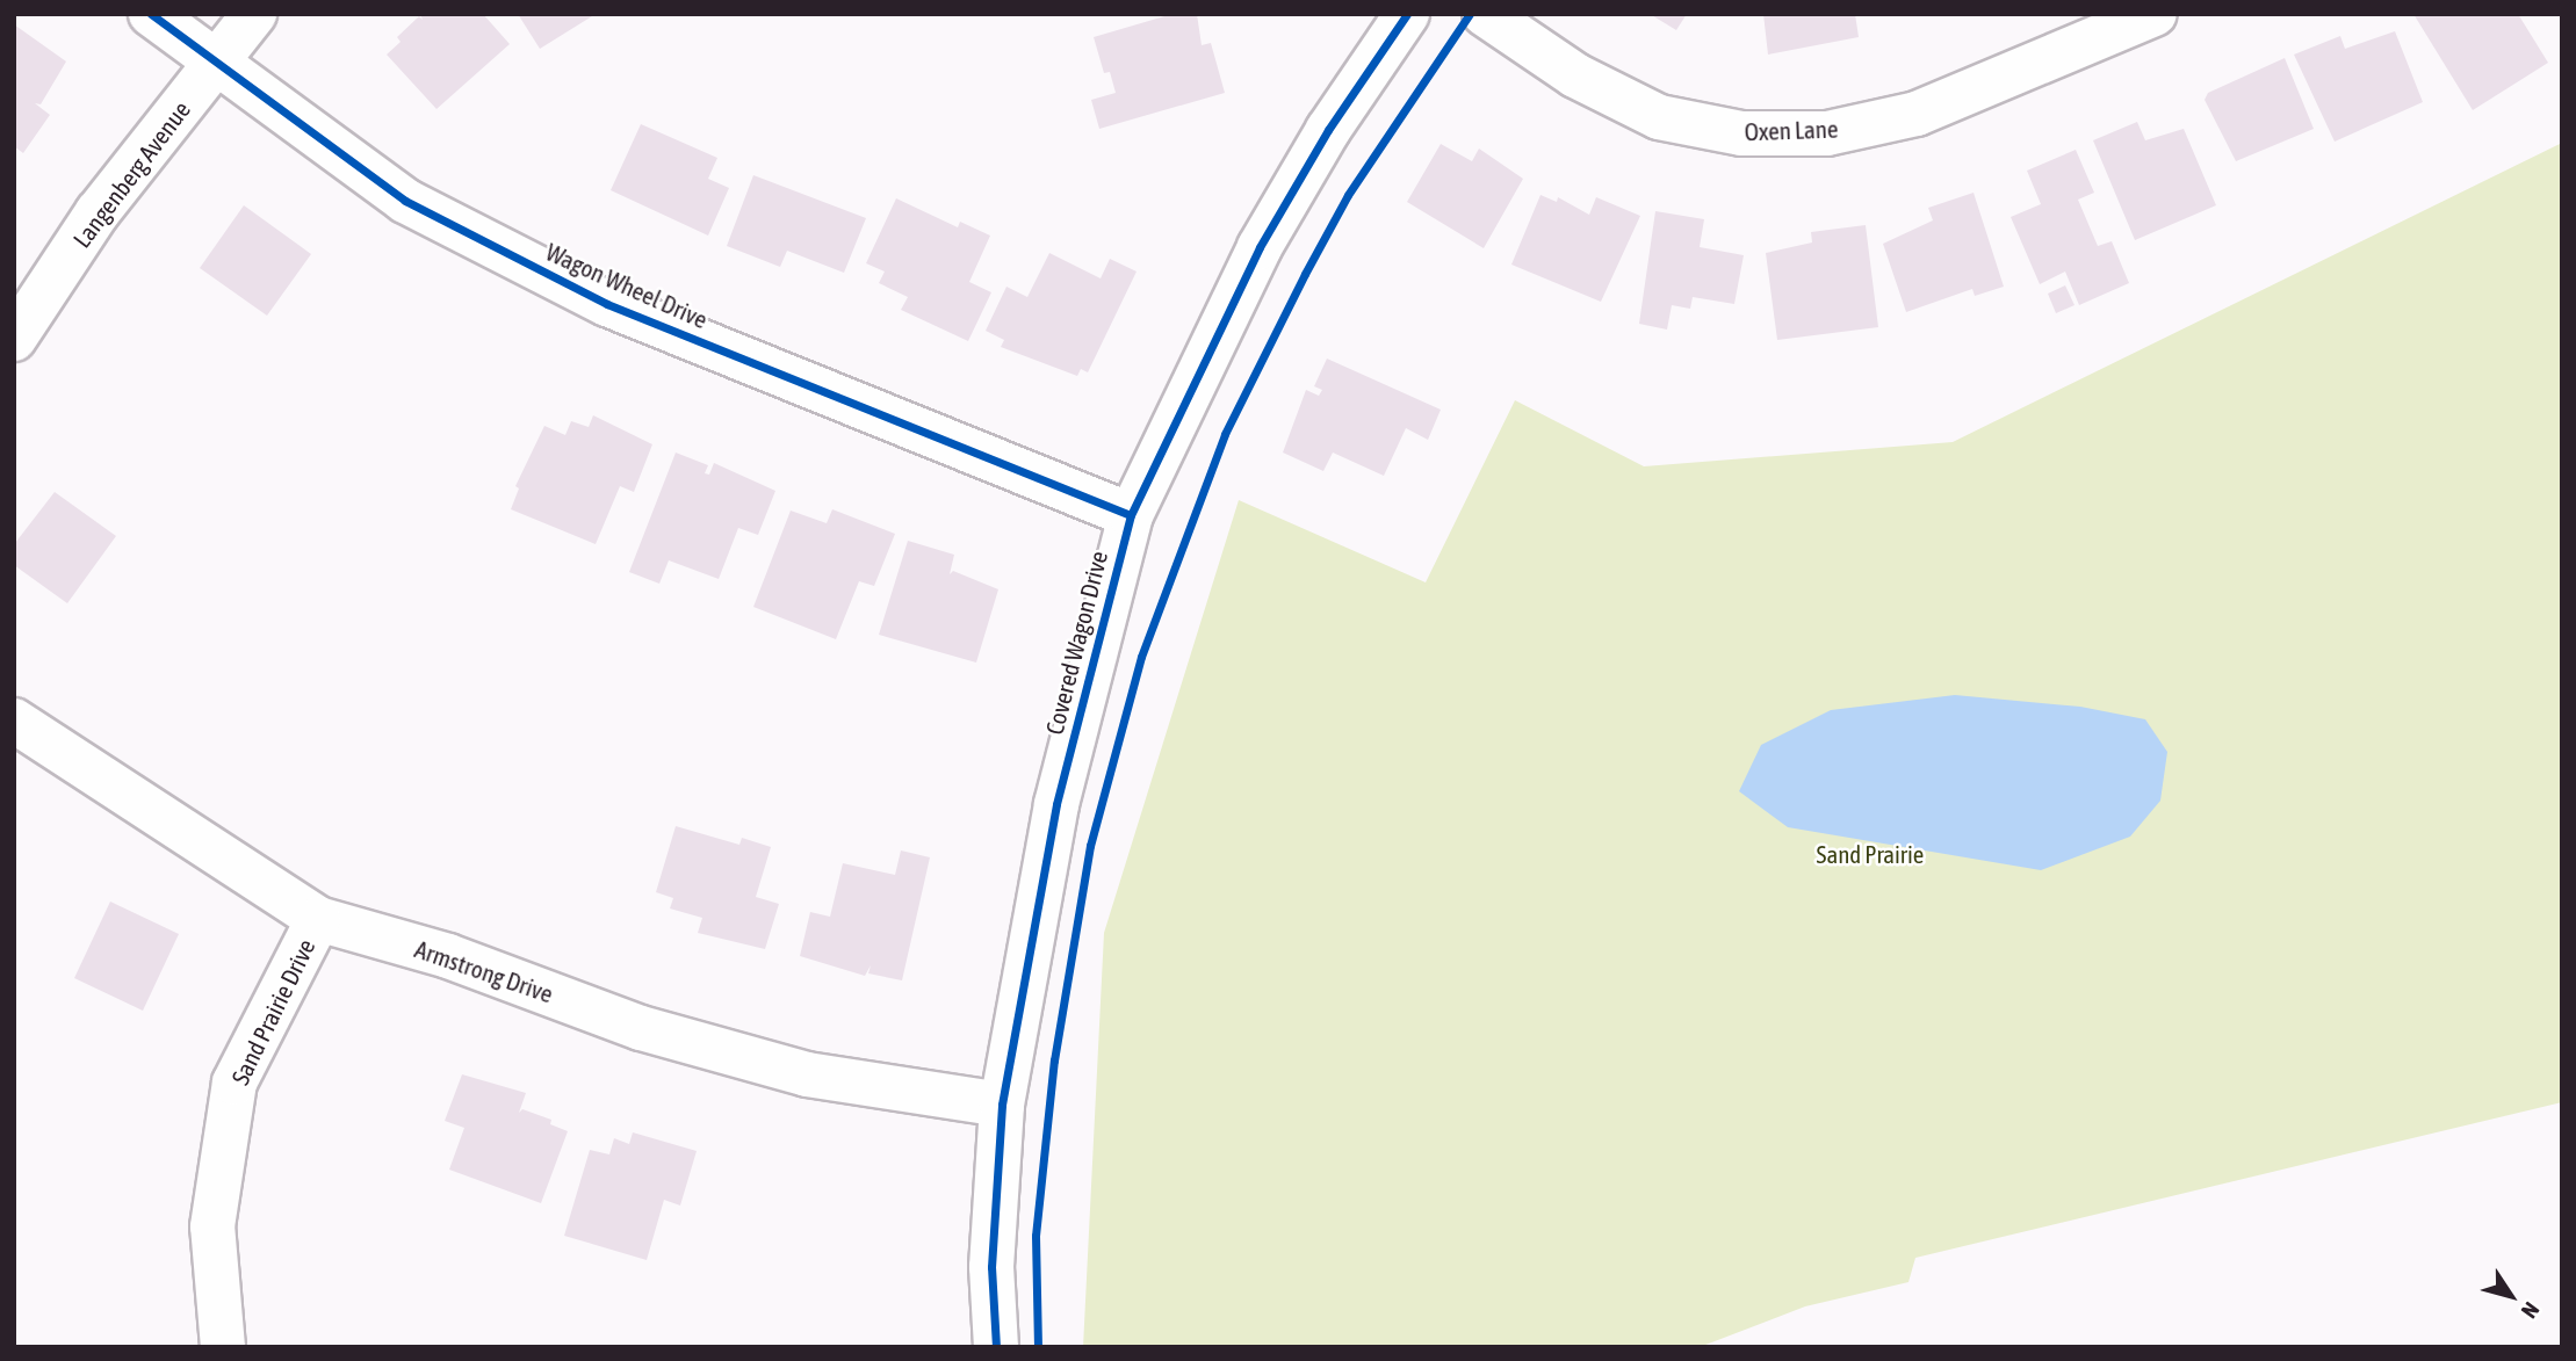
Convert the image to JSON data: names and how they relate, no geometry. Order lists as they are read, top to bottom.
{
  "streets": {
    "street": [
      "Oxen Lane",
      "Langenberg Avenue",
      "Wagon Wheel Drive",
      "Covered Wagon Drive",
      "Armstrong Drive",
      "Sand Prairie Drive"
    ]
  },
  "crossings": [
    ["Langenberg Avenue", "Wagon Wheel Drive"],
    ["Wagon Wheel Drive", "Covered Wagon Drive"],
    ["Covered Wagon Drive", "Armstrong Drive"],
    ["Armstrong Drive", "Sand Prairie Drive"]
  ],
  "parks": ["Sand Prairie"],
  "north": "bottom right"
}
